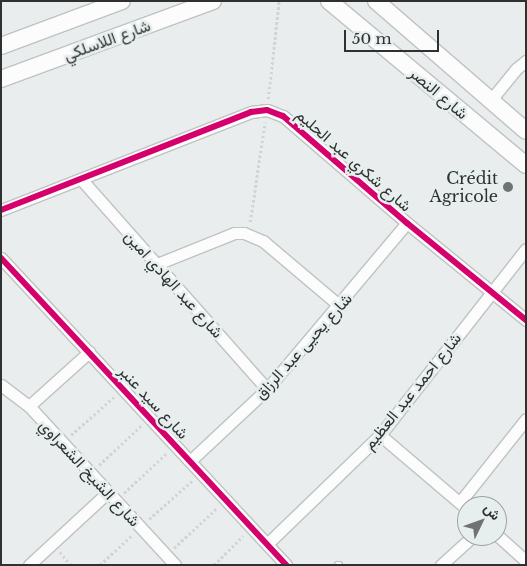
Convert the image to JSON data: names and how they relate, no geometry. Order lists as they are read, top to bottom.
{
  "streets": {
    "main road": ["شارع اللاسلكي", "شارع النصر"],
    "street": [
      "شارع شكري عبد الحليم",
      "شارع عبد الهادي امين",
      "شارع يحيى عبد الرزاق",
      "شارع احمد عبد العظيم",
      "شارع سيد عنبر",
      "شارع الشيخ الشعراوي"
    ]
  },
  "crossings": [
    ["شارع شكري عبد الحليم", "شارع عبد الهادي امين"],
    ["شارع شكري عبد الحليم", "شارع يحيى عبد الرزاق"],
    ["شارع شكري عبد الحليم", "شارع احمد عبد العظيم"],
    ["شارع عبد الهادي امين", "شارع يحيى عبد الرزاق"],
    ["شارع يحيى عبد الرزاق", "شارع سيد عنبر"],
    ["شارع احمد عبد العظيم", "شارع سيد عنبر"]
  ],
  "places": ["Crédit Agricole"],
  "scale_bar": "50 m",
  "north": "top right"
}
